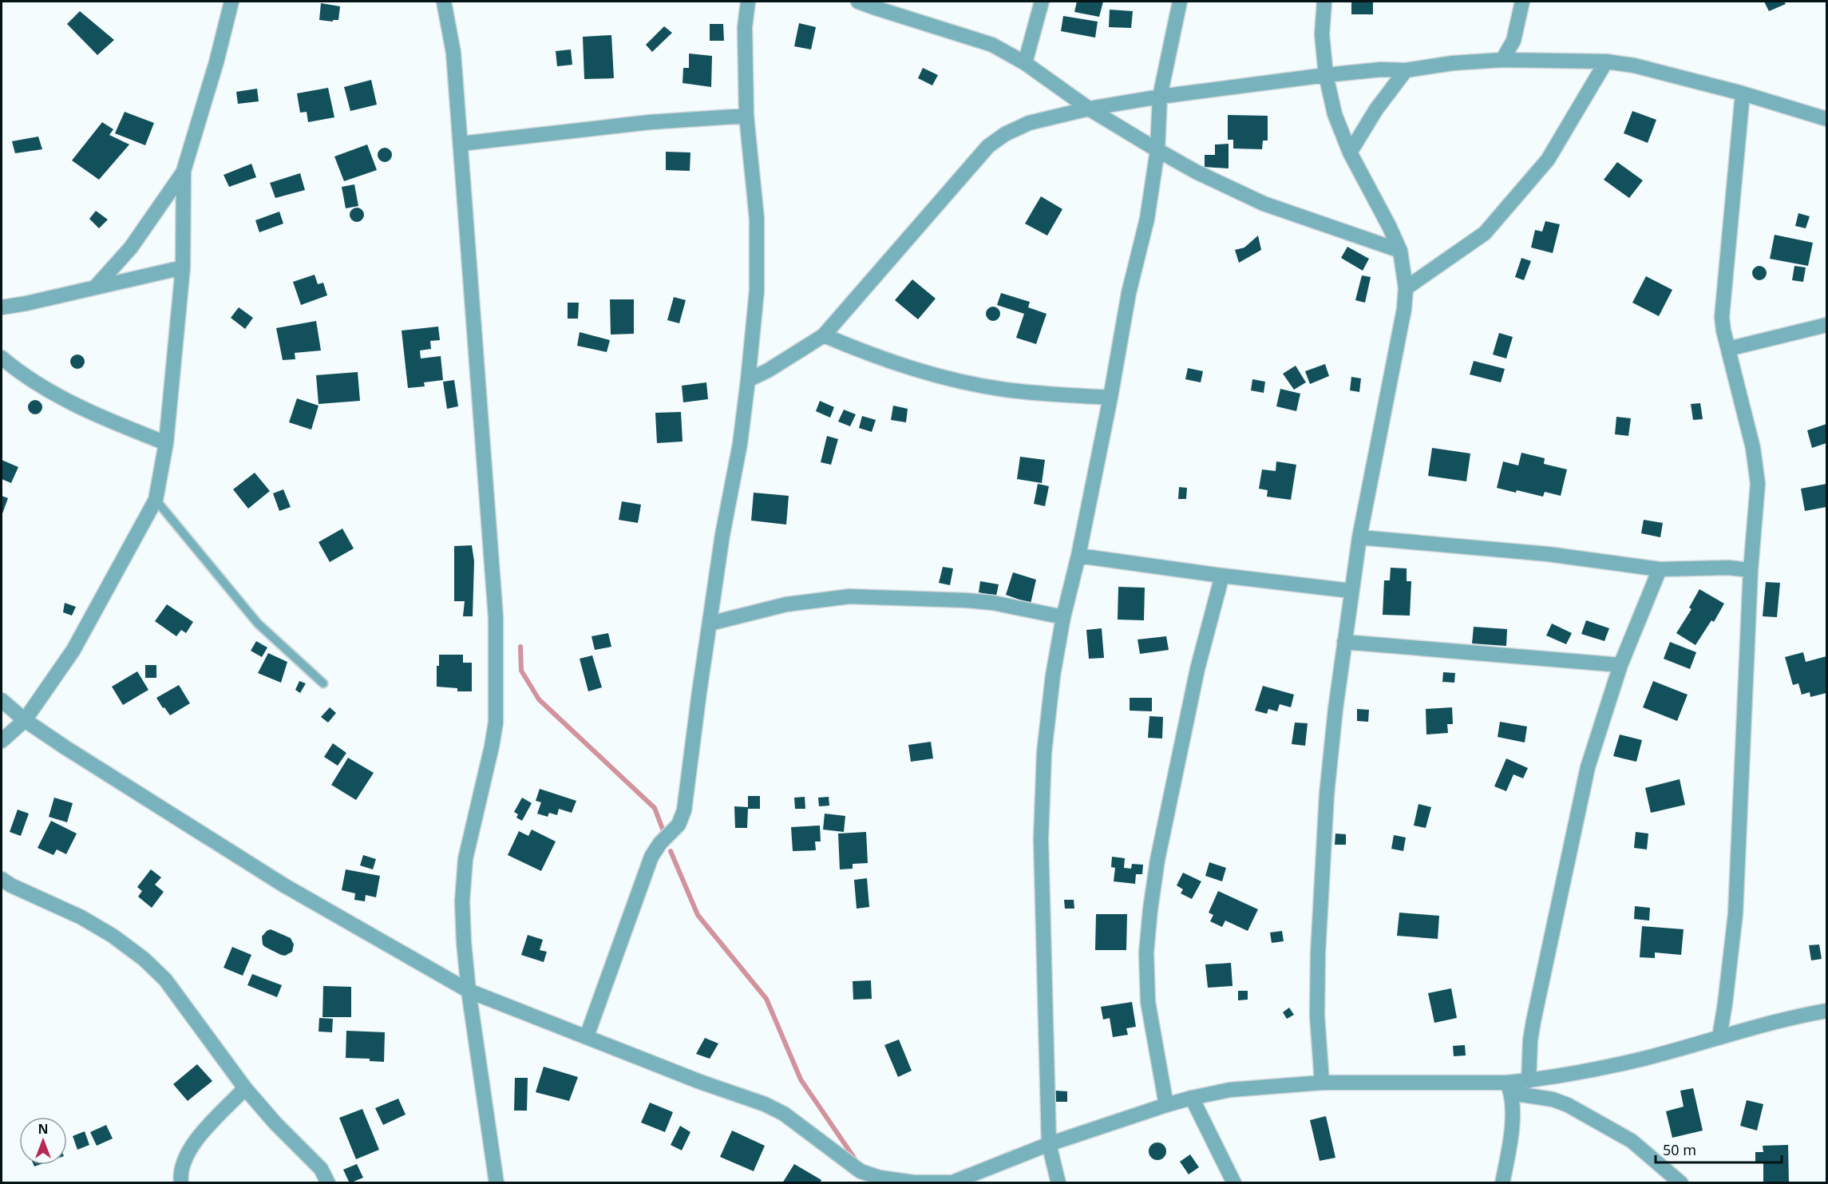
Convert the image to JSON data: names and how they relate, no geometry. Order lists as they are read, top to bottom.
{
  "scale_bar": "50 m",
  "north": "top"
}
